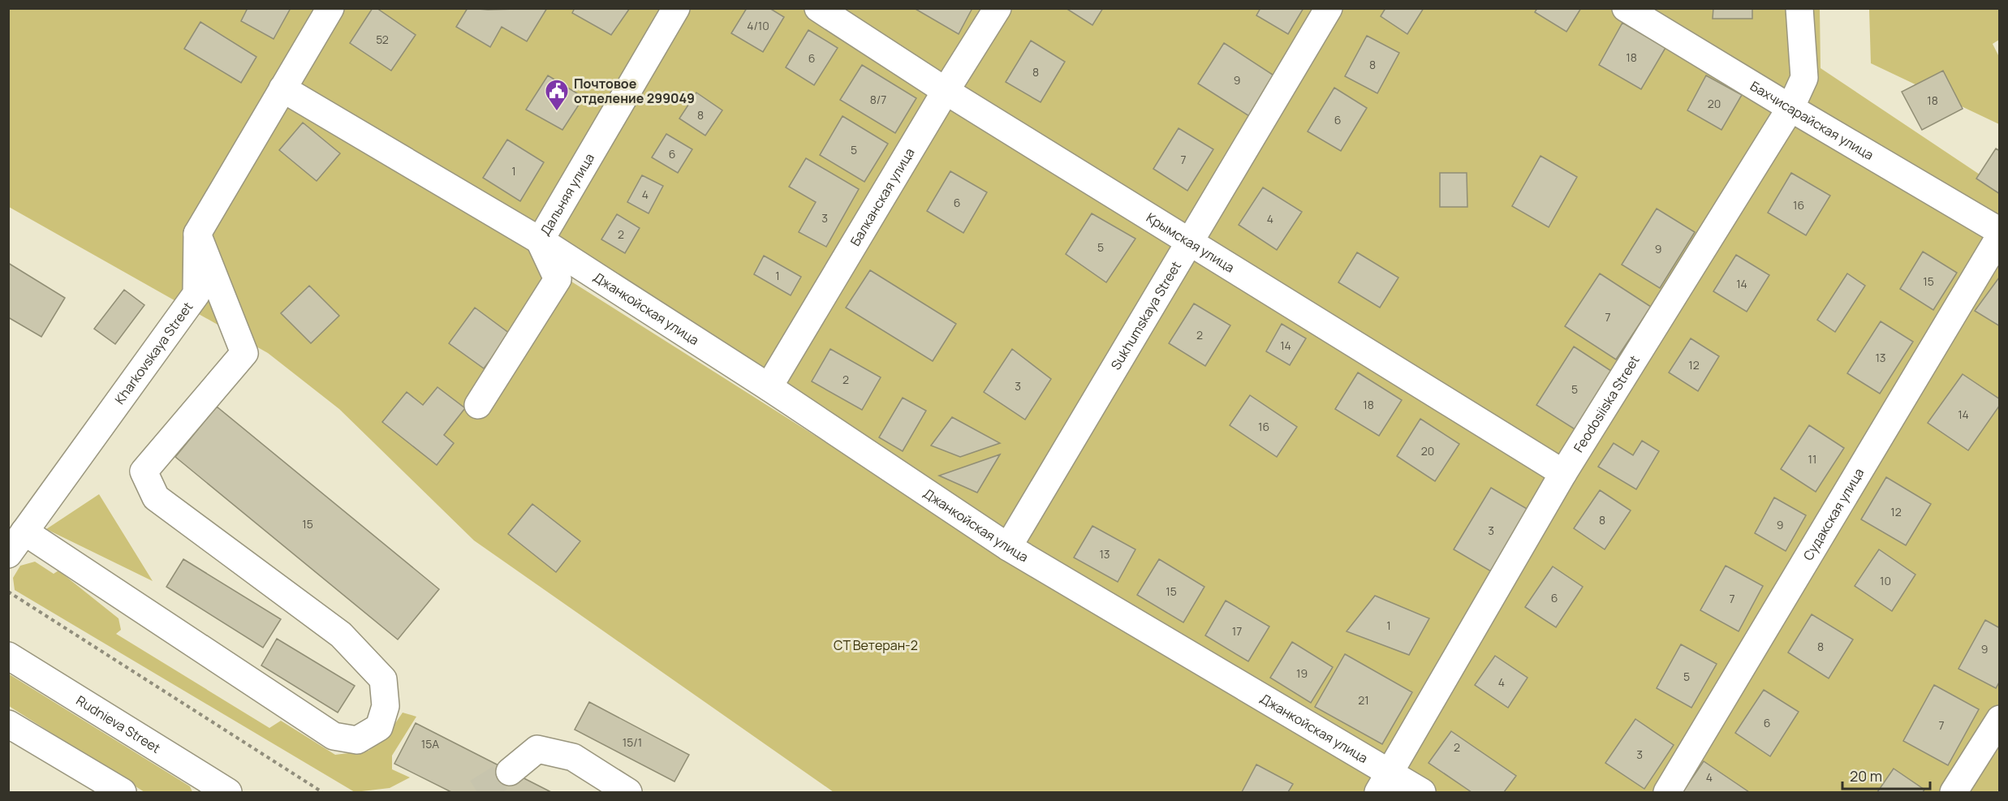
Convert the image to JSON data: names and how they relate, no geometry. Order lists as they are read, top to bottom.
{
  "streets": {
    "street": [
      "Бахчисарайская улица",
      "Дальняя улица",
      "Балканская улица",
      "Крымская улица",
      "Джанкойская улица",
      "Sukhumskaya Street",
      "Kharkovskaya Street",
      "Feodosiiska Street",
      "Судакская улица",
      "Rudnieva Street"
    ]
  },
  "crossings": [
    ["Бахчисарайская улица", "Feodosiiska Street"],
    ["Дальняя улица", "Джанкойская улица"],
    ["Балканская улица", "Крымская улица"],
    ["Балканская улица", "Джанкойская улица"],
    ["Крымская улица", "Sukhumskaya Street"],
    ["Крымская улица", "Feodosiiska Street"],
    ["Джанкойская улица", "Sukhumskaya Street"],
    ["Джанкойская улица", "Kharkovskaya Street"],
    ["Джанкойская улица", "Feodosiiska Street"]
  ],
  "parks": ["СТ Ветеран-2"],
  "places": {
    "public building": ["Почтовое отделение 299049"]
  },
  "house_numbers": [
    "4/10",
    "52",
    "18",
    "6",
    "8",
    "8",
    "9",
    "8/7",
    "18",
    "20",
    "8",
    "6",
    "5",
    "6",
    "7",
    "1",
    "4",
    "6",
    "16",
    "3",
    "4",
    "2",
    "5",
    "9",
    "1",
    "15",
    "14",
    "7",
    "2",
    "14",
    "13",
    "12",
    "2",
    "3",
    "5",
    "18",
    "14",
    "16",
    "20",
    "11",
    "12",
    "8",
    "15",
    "9",
    "3",
    "13",
    "10",
    "15",
    "6",
    "7",
    "1",
    "17",
    "8",
    "9",
    "19",
    "5",
    "4",
    "21",
    "6",
    "7",
    "15/1",
    "15А",
    "2",
    "3",
    "4"
  ],
  "scale_bar": "20 m"
}
